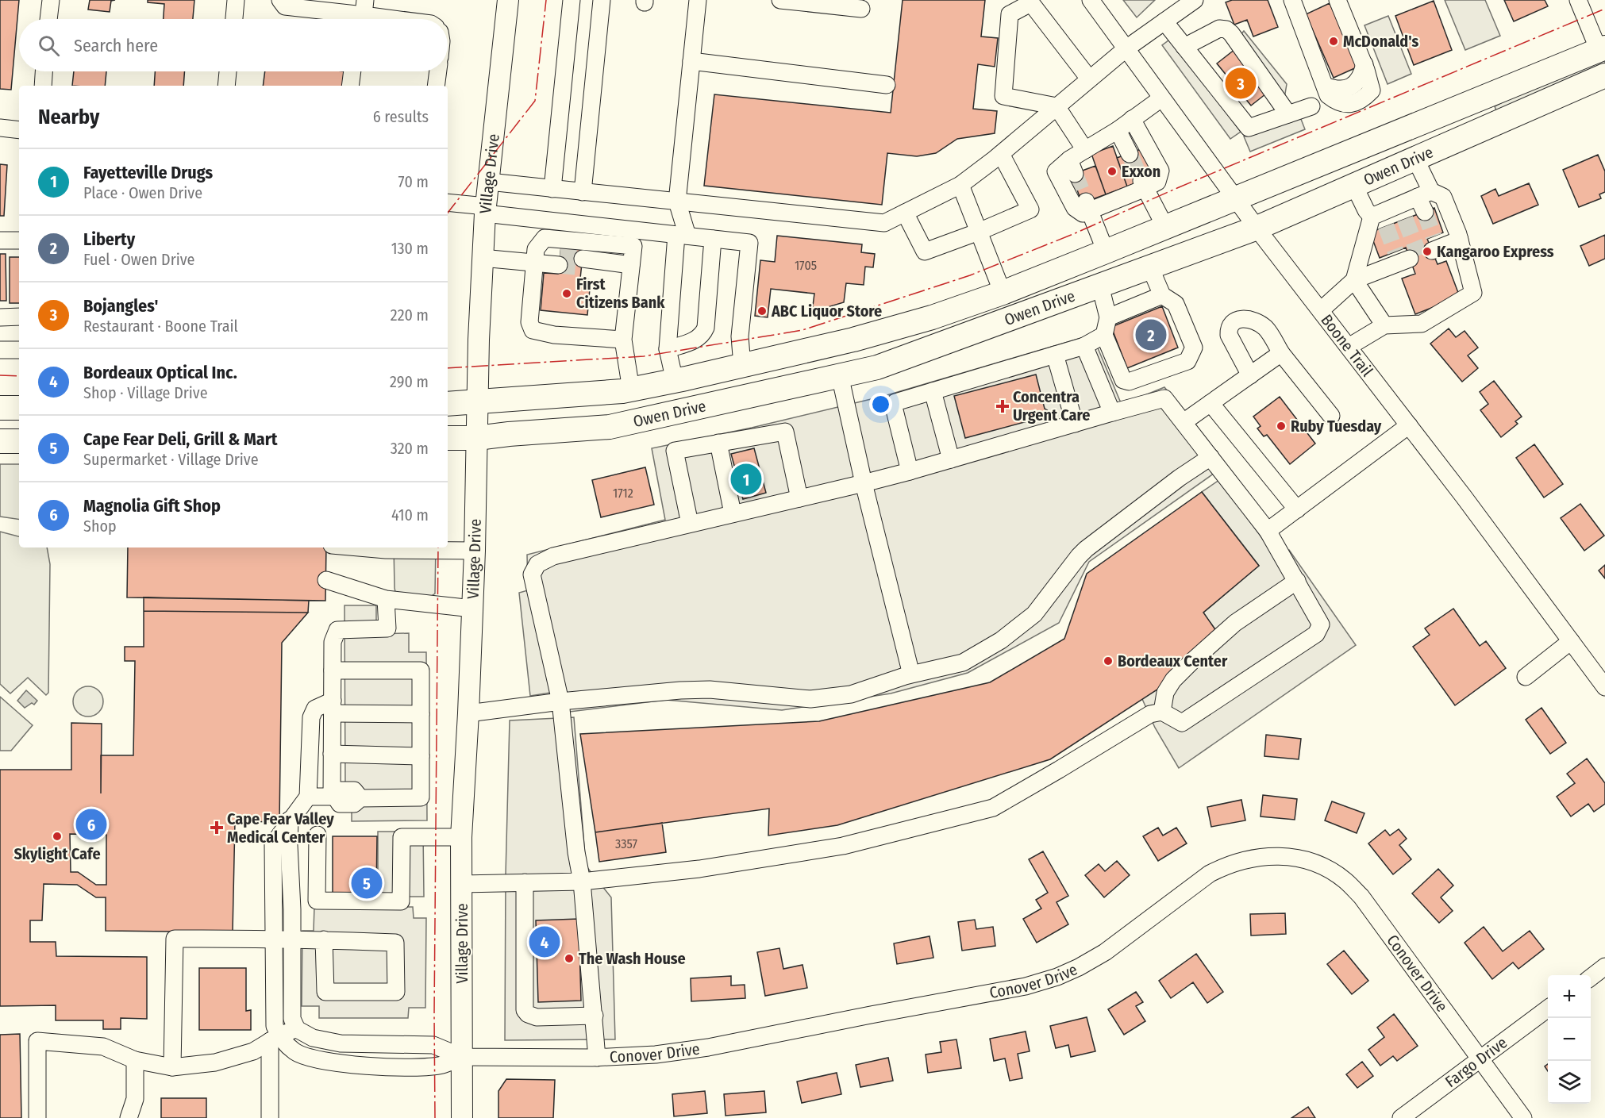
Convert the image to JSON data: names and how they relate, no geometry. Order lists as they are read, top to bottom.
{
  "streets": {
    "highway": ["Owen Drive"],
    "main road": ["Village Drive"],
    "street": ["Boone Trail", "Conover Drive", "Fargo Drive"]
  },
  "crossings": [
    ["Owen Drive", "Village Drive"],
    ["Owen Drive", "Boone Trail"],
    ["Village Drive", "Conover Drive"],
    ["Conover Drive", "Fargo Drive"]
  ],
  "places": {
    "other": [
      "McDonald's",
      "Exxon",
      "Kangaroo Express",
      "First Citizens Bank",
      "ABC Liquor Store",
      "Ruby Tuesday",
      "Bordeaux Center",
      "Skylight Cafe",
      "The Wash House"
    ],
    "health": ["Concentra Urgent Care", "Cape Fear Valley Medical Center"]
  },
  "house_numbers": ["1705", "1712", "3357"],
  "page": {
    "search": "Search here",
    "pins": [
      "3",
      "2",
      "1",
      "6",
      "5",
      "4"
    ],
    "heading": ["Nearby", "6 results"],
    "list": [
      {
        "mark": "1",
        "name": "Fayetteville Drugs",
        "note": "Place · Owen Drive",
        "value": "70 m"
      },
      {
        "mark": "2",
        "name": "Liberty",
        "note": "Fuel · Owen Drive",
        "value": "130 m"
      },
      {
        "mark": "3",
        "name": "Bojangles'",
        "note": "Restaurant · Boone Trail",
        "value": "220 m"
      },
      {
        "mark": "4",
        "name": "Bordeaux Optical Inc.",
        "note": "Shop · Village Drive",
        "value": "290 m"
      },
      {
        "mark": "5",
        "name": "Cape Fear Deli, Grill & Mart",
        "note": "Supermarket · Village Drive",
        "value": "320 m"
      },
      {
        "mark": "6",
        "name": "Magnolia Gift Shop",
        "note": "Shop",
        "value": "410 m"
      }
    ],
    "map_buttons": ["+", "−"]
  }
}
